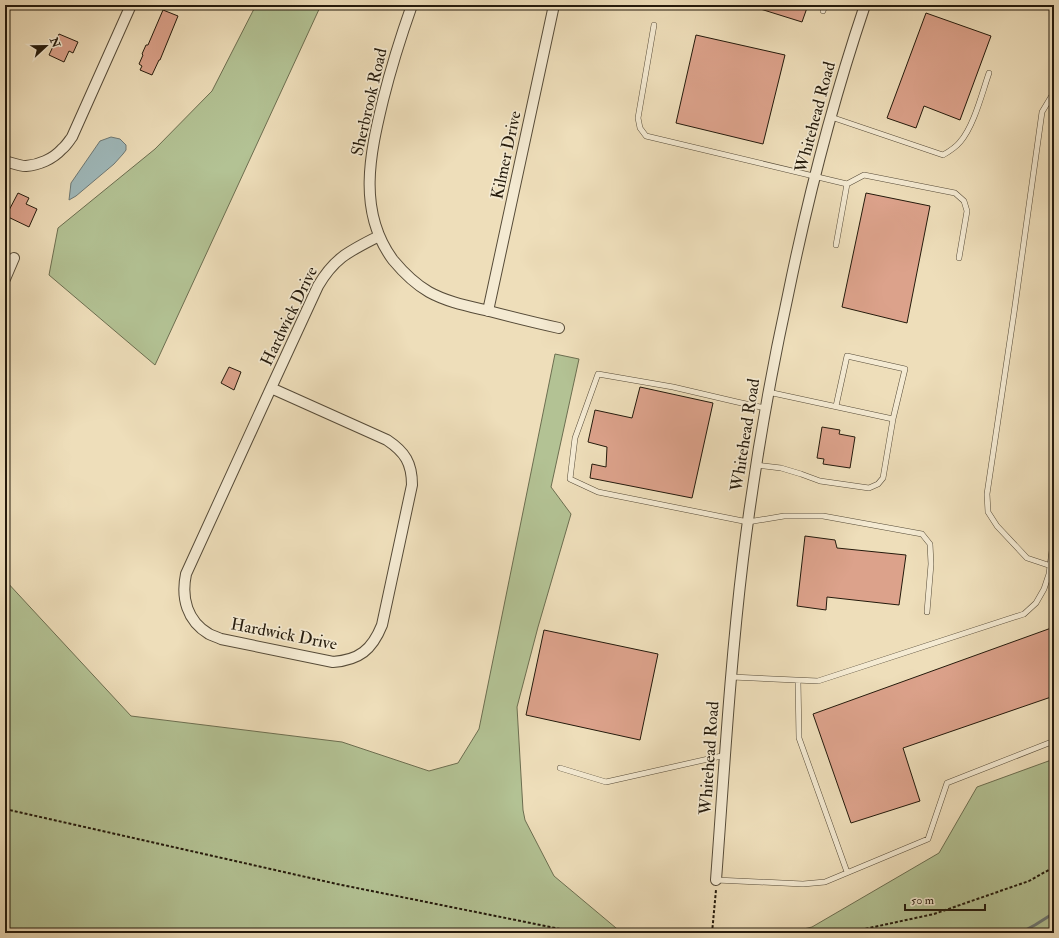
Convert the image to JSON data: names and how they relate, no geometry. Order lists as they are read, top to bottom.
{
  "streets": {
    "street": [
      "Sherbrook Road",
      "Whitehead Road",
      "Kilmer Drive",
      "Hardwick Drive"
    ]
  },
  "crossings": [
    ["Sherbrook Road", "Kilmer Drive"],
    ["Sherbrook Road", "Hardwick Drive"]
  ],
  "scale_bar": "50 m",
  "north": "right"
}
